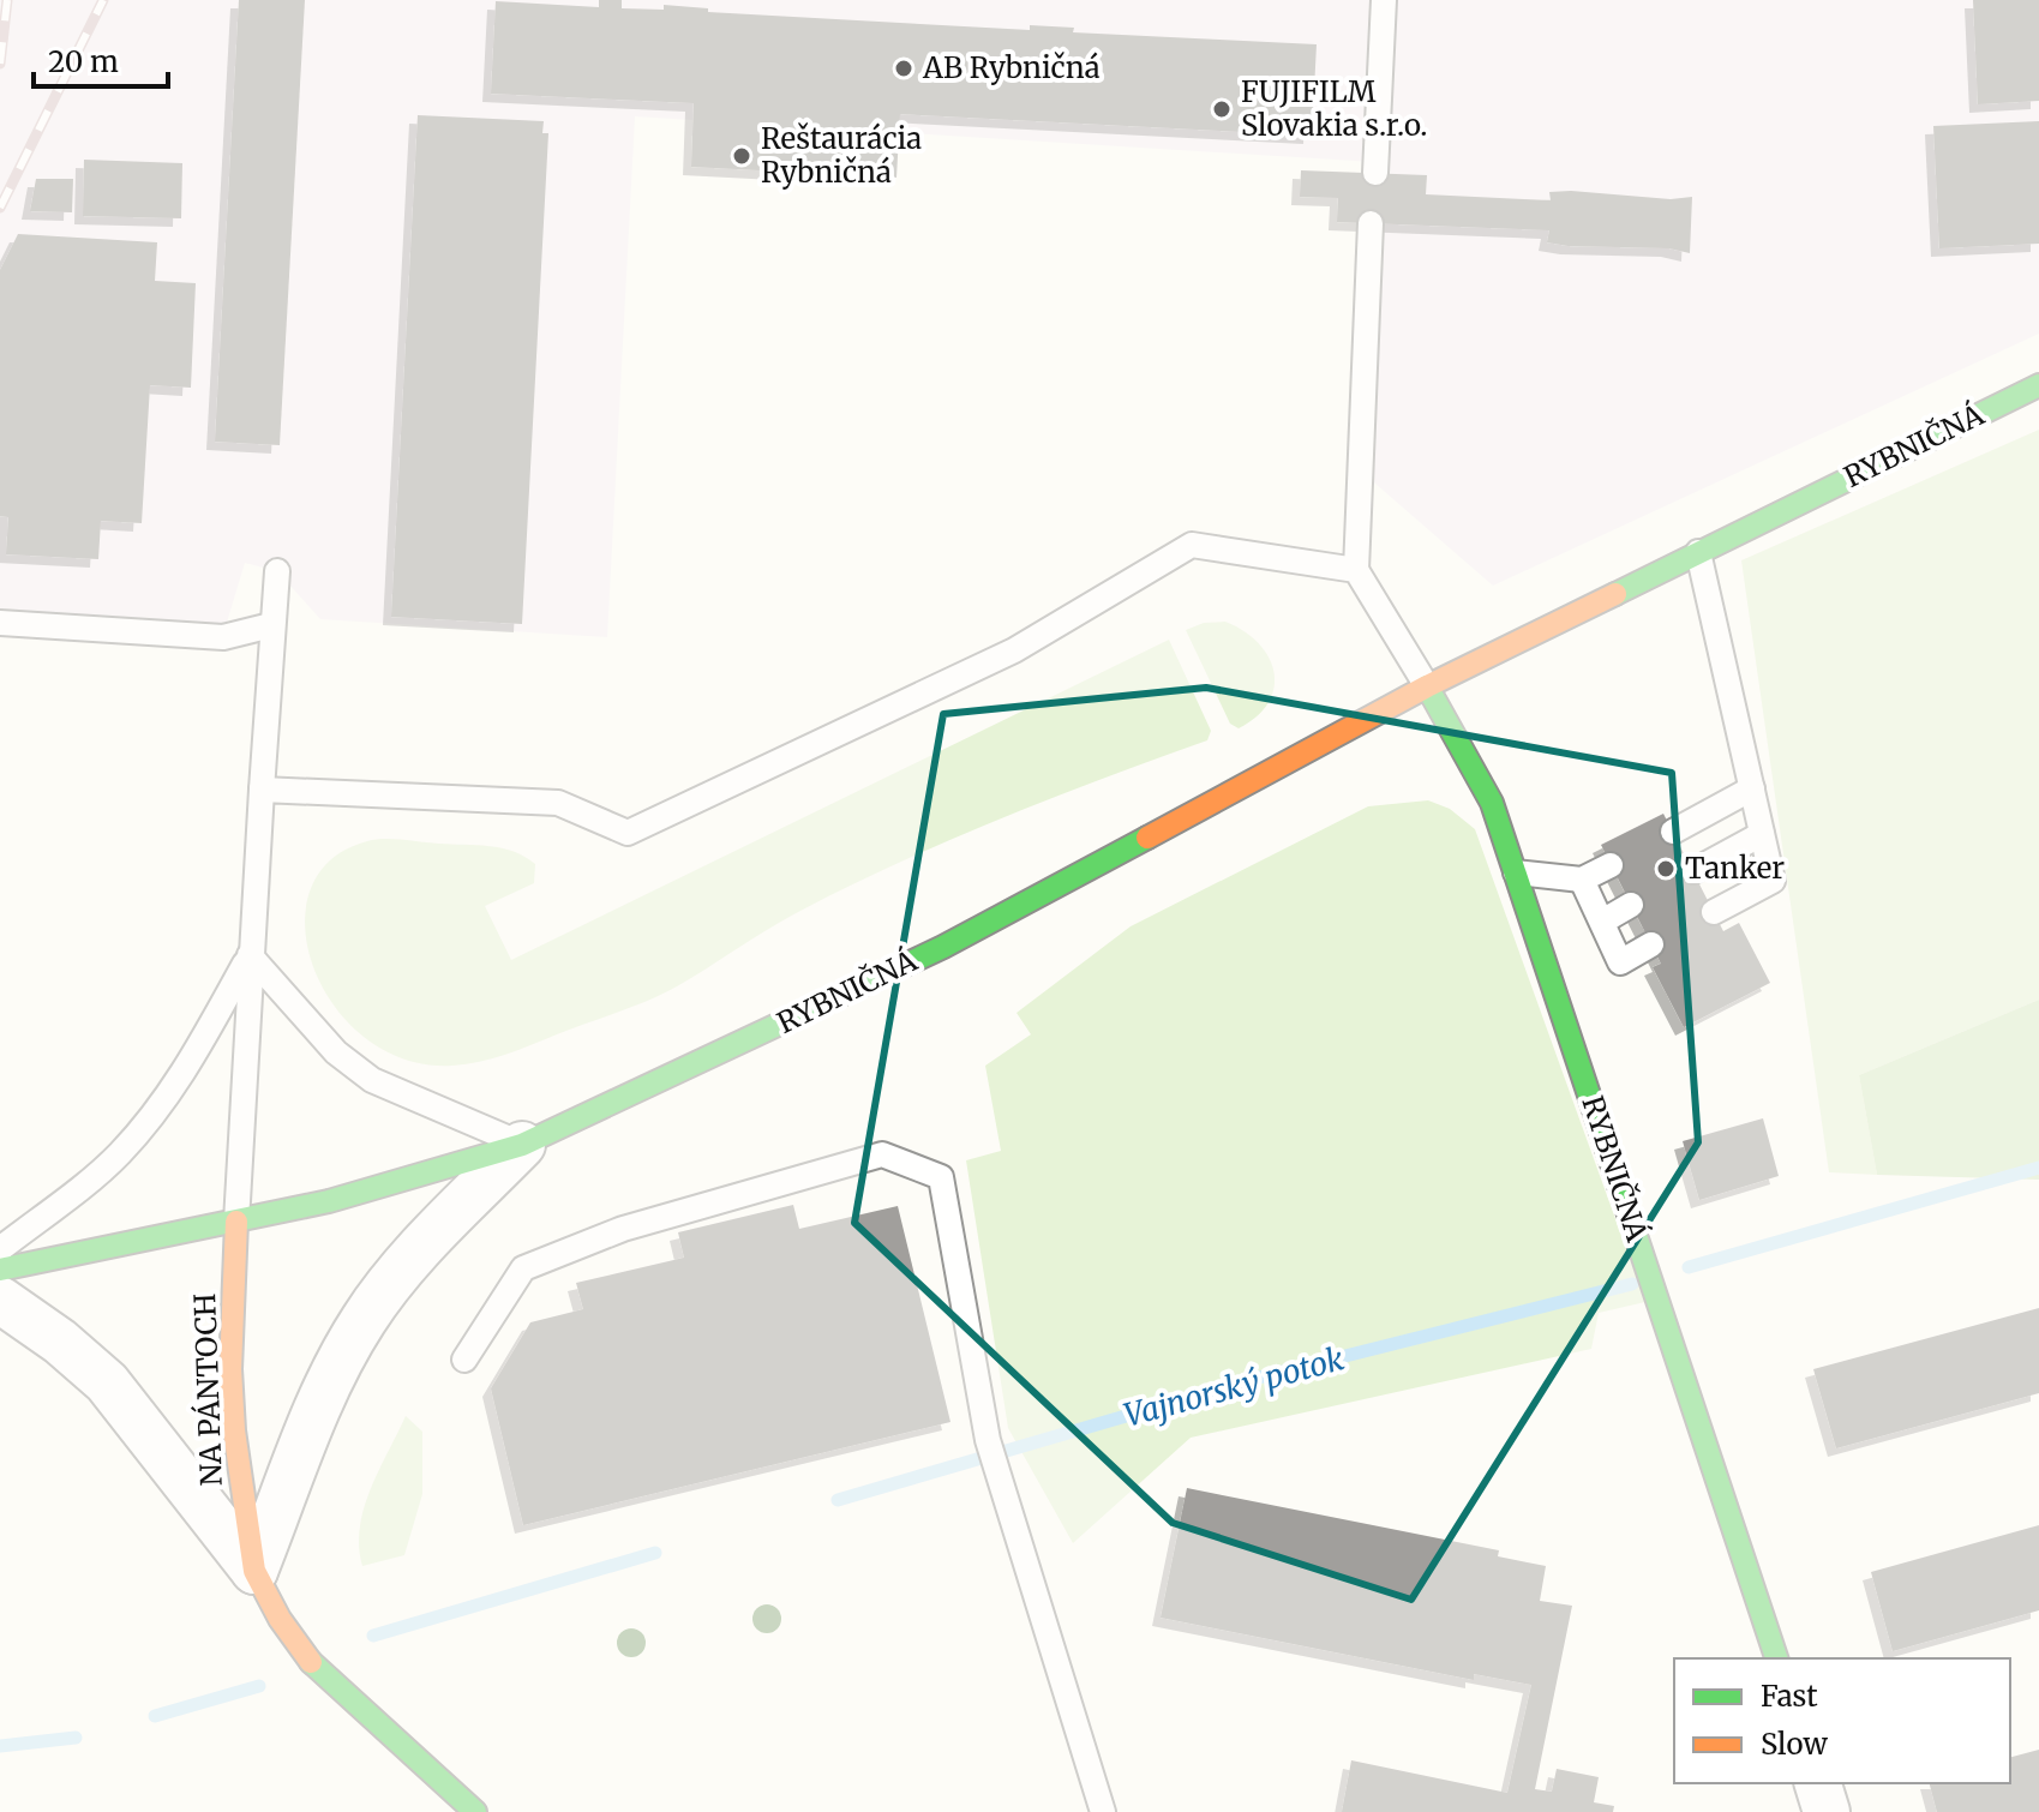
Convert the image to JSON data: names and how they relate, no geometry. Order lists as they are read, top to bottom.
{
  "streets": {
    "main road": ["RYBNIČNÁ", "NA PÁNTOCH"]
  },
  "crossings": [
    ["RYBNIČNÁ", "NA PÁNTOCH"]
  ],
  "water": ["Vajnorský potok"],
  "places": [
    "AB Rybničná",
    "FUJIFILM Slovakia s.r.o.",
    "Reštaurácia Rybničná",
    "Tanker"
  ],
  "legend": ["Fast", "Slow"],
  "scale_bar": "20 m"
}
